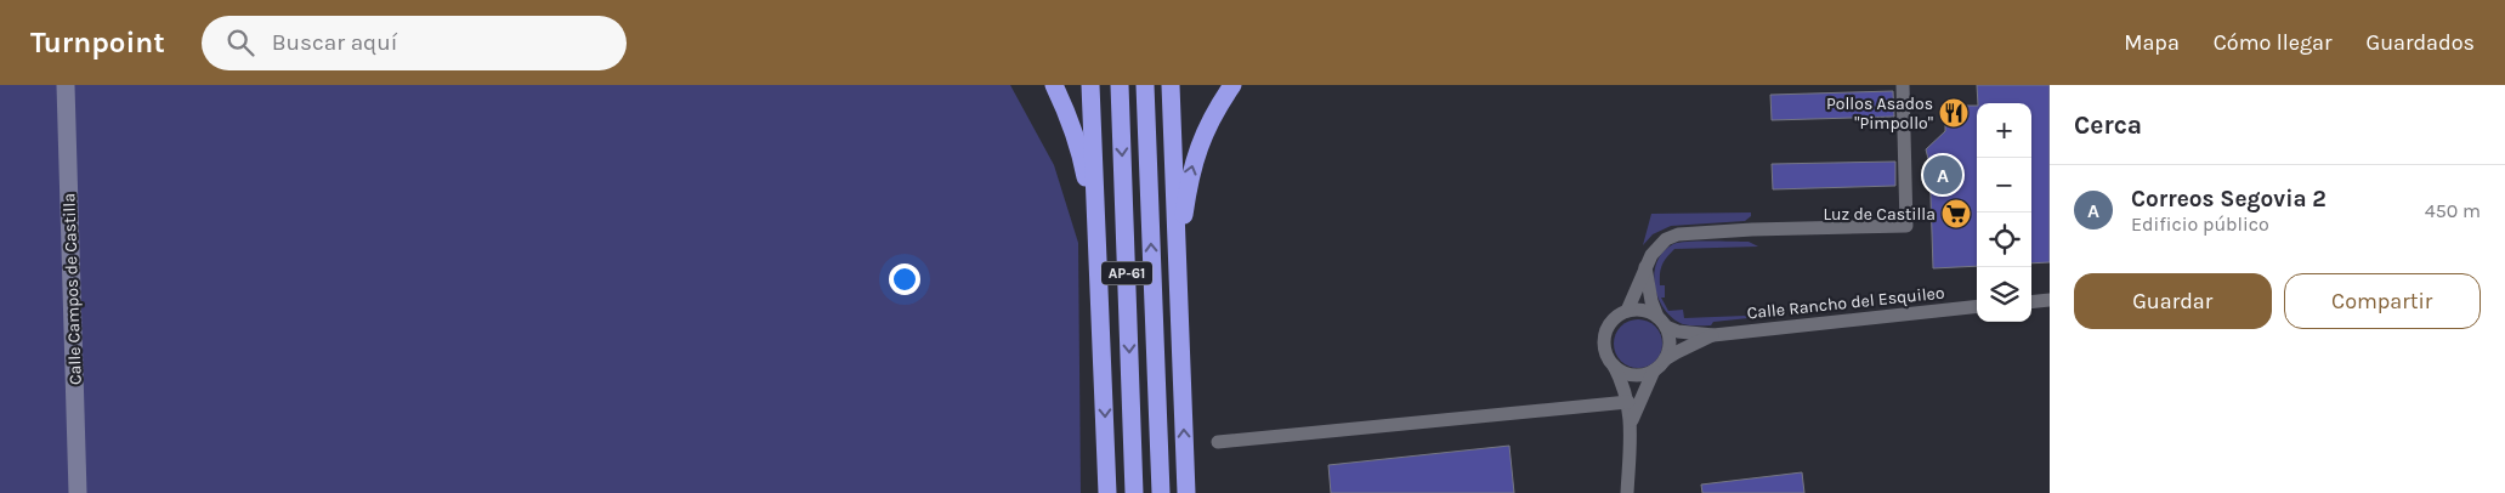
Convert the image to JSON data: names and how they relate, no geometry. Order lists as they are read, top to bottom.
{
  "streets": {
    "highway": ["AP-61"],
    "main road": ["Calle Campos de Castilla"],
    "street": ["Calle Rancho del Esquileo"]
  },
  "places": {
    "restaurant": ["Pollos Asados \"Pimpollo\""],
    "supermarket": ["Luz de Castilla"]
  },
  "page": {
    "header": "Turnpoint",
    "search": "Buscar aquí",
    "nav": ["Mapa", "Cómo llegar", "Guardados"],
    "heading": "Cerca",
    "map_buttons": ["+", "−"],
    "pins": "A",
    "list": [
      {
        "mark": "A",
        "name": "Correos Segovia 2",
        "note": "Edificio público",
        "value": "450 m"
      }
    ],
    "buttons": ["Guardar", "Compartir"]
  }
}
